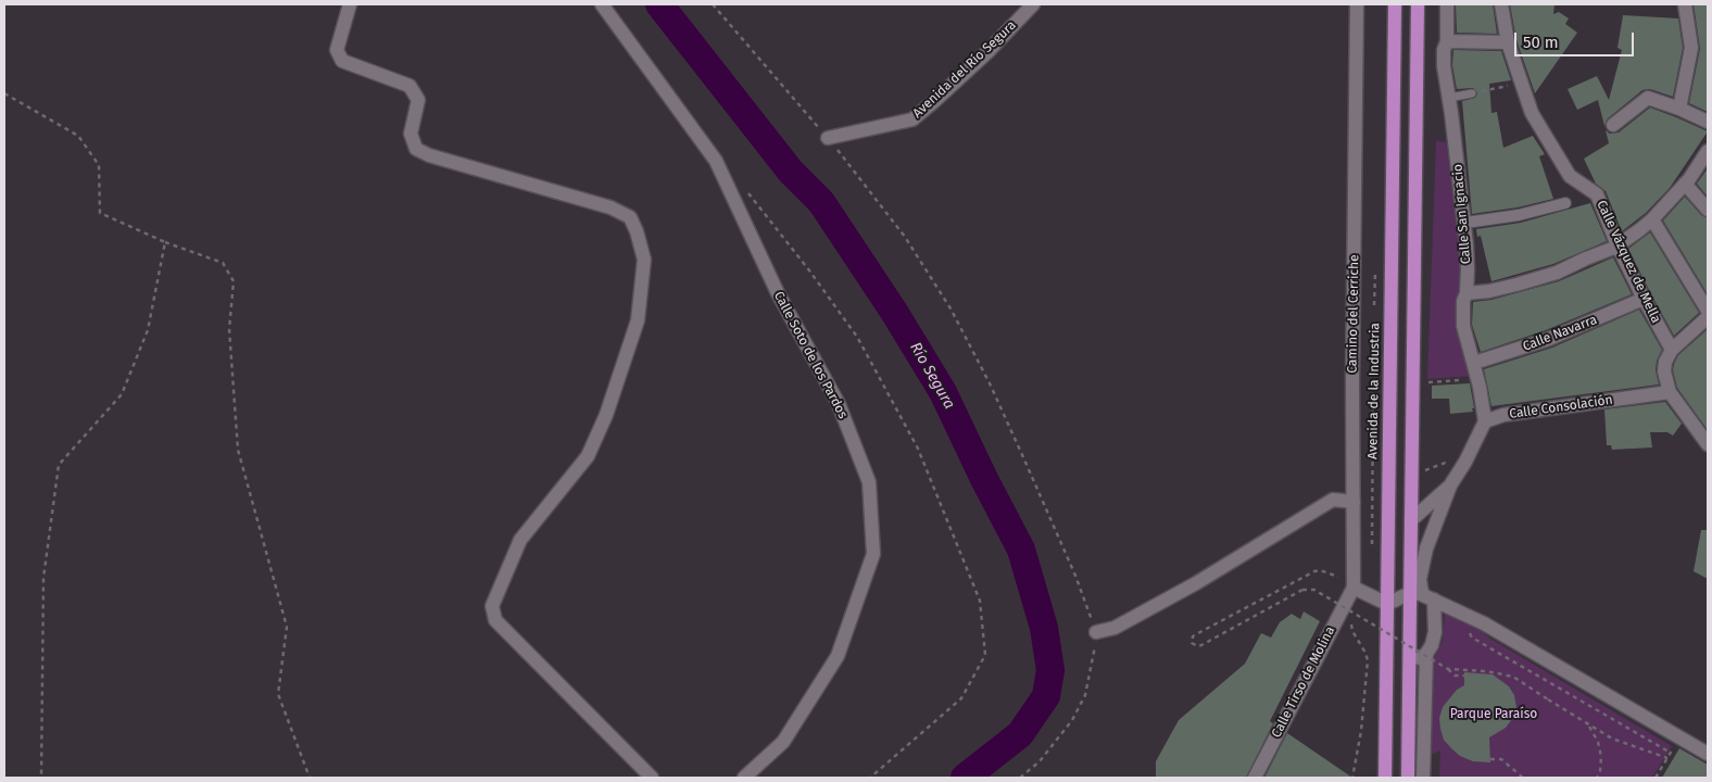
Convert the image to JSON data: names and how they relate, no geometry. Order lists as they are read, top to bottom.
{
  "streets": {
    "main road": ["Avenida de la Industria"],
    "street": [
      "Avenida del Río Segura",
      "Calle San Ignacio",
      "Calle Vázquez de Mella",
      "Camino del Cerriche",
      "Calle Navarra",
      "Calle Soto de los Pardos",
      "Calle Consolación",
      "Calle Tirso de Molina"
    ]
  },
  "crossings": [
    ["Calle San Ignacio", "Calle Navarra"],
    ["Calle San Ignacio", "Calle Consolación"],
    ["Calle Vázquez de Mella", "Calle Navarra"],
    ["Camino del Cerriche", "Calle Tirso de Molina"]
  ],
  "water": ["Río Segura"],
  "parks": ["Parque Paraíso"],
  "scale_bar": "50 m"
}
